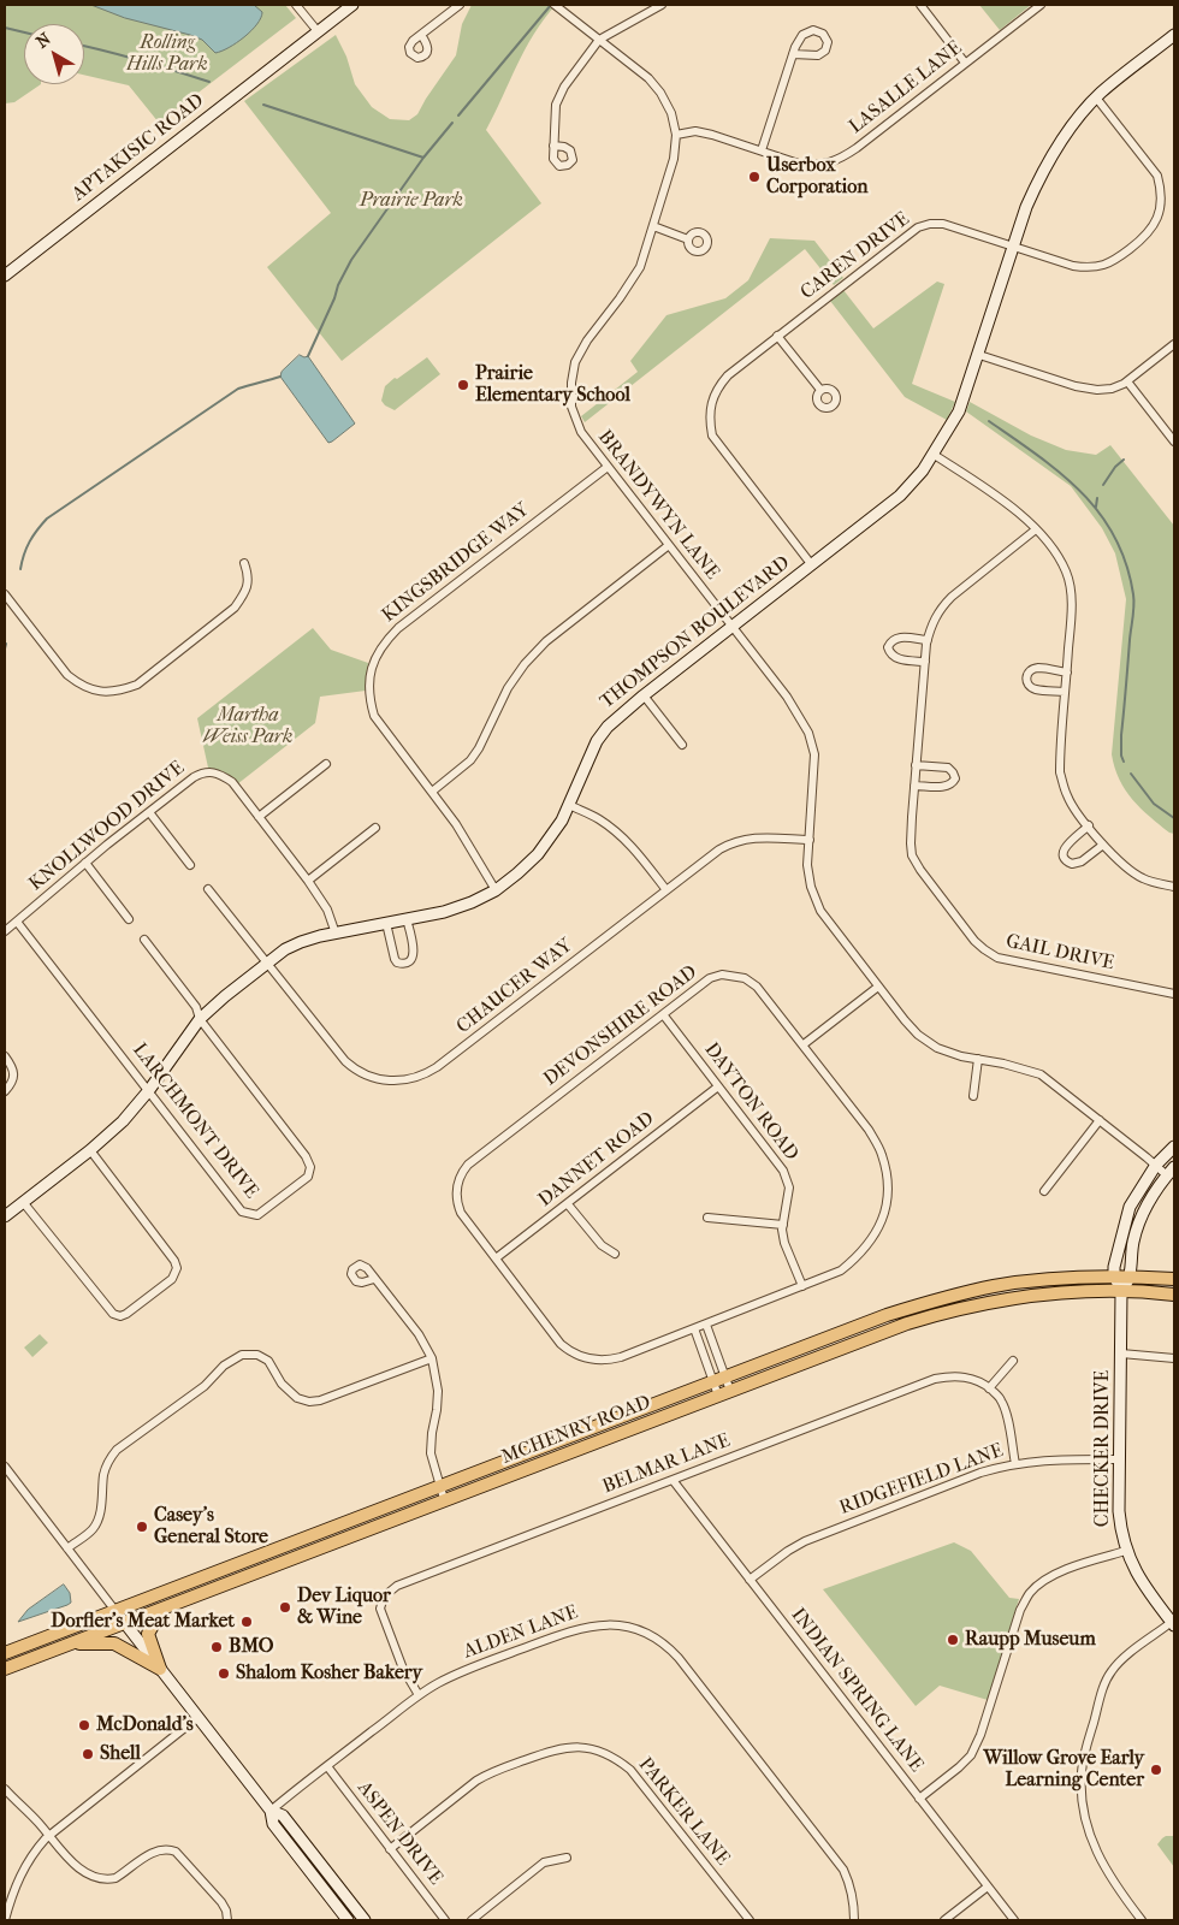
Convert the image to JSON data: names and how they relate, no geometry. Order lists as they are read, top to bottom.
{
  "streets": {
    "main road": ["MCHENRY ROAD"],
    "street": [
      "LASALLE LANE",
      "APTAKISIC ROAD",
      "CAREN DRIVE",
      "BRANDYWYN LANE",
      "KINGSBRIDGE WAY",
      "THOMPSON BOULEVARD",
      "KNOLLWOOD DRIVE",
      "GAIL DRIVE",
      "CHAUCER WAY",
      "DEVONSHIRE ROAD",
      "DAYTON ROAD",
      "LARCHMONT DRIVE",
      "DANNET ROAD",
      "CHECKER DRIVE",
      "BELMAR LANE",
      "RIDGEFIELD LANE",
      "ALDEN LANE",
      "INDIAN SPRING LANE",
      "PARKER LANE",
      "ASPEN DRIVE"
    ]
  },
  "crossings": [
    ["LASALLE LANE", "BRANDYWYN LANE"],
    ["CAREN DRIVE", "THOMPSON BOULEVARD"],
    ["BRANDYWYN LANE", "KINGSBRIDGE WAY"],
    ["BRANDYWYN LANE", "THOMPSON BOULEVARD"],
    ["BRANDYWYN LANE", "CHAUCER WAY"],
    ["KINGSBRIDGE WAY", "THOMPSON BOULEVARD"],
    ["THOMPSON BOULEVARD", "KNOLLWOOD DRIVE"],
    ["THOMPSON BOULEVARD", "CHAUCER WAY"],
    ["THOMPSON BOULEVARD", "LARCHMONT DRIVE"],
    ["KNOLLWOOD DRIVE", "LARCHMONT DRIVE"],
    ["DEVONSHIRE ROAD", "DAYTON ROAD"],
    ["DEVONSHIRE ROAD", "DANNET ROAD"],
    ["DAYTON ROAD", "DANNET ROAD"],
    ["MCHENRY ROAD", "CHECKER DRIVE"],
    ["CHECKER DRIVE", "RIDGEFIELD LANE"],
    ["BELMAR LANE", "ALDEN LANE"],
    ["BELMAR LANE", "INDIAN SPRING LANE"],
    ["RIDGEFIELD LANE", "INDIAN SPRING LANE"],
    ["ALDEN LANE", "ASPEN DRIVE"],
    ["PARKER LANE", "ASPEN DRIVE"]
  ],
  "parks": ["Rolling Hills Park", "Prairie Park", "Martha Weiss Park"],
  "places": [
    "Userbox Corporation",
    "Prairie Elementary School",
    "Casey's General Store",
    "Dev Liquor & Wine",
    "Dorfler's Meat Market",
    "Raupp Museum",
    "BMO",
    "Shalom Kosher Bakery",
    "McDonald's",
    "Shell",
    "Willow Grove Early Learning Center"
  ],
  "north": "top left"
}
